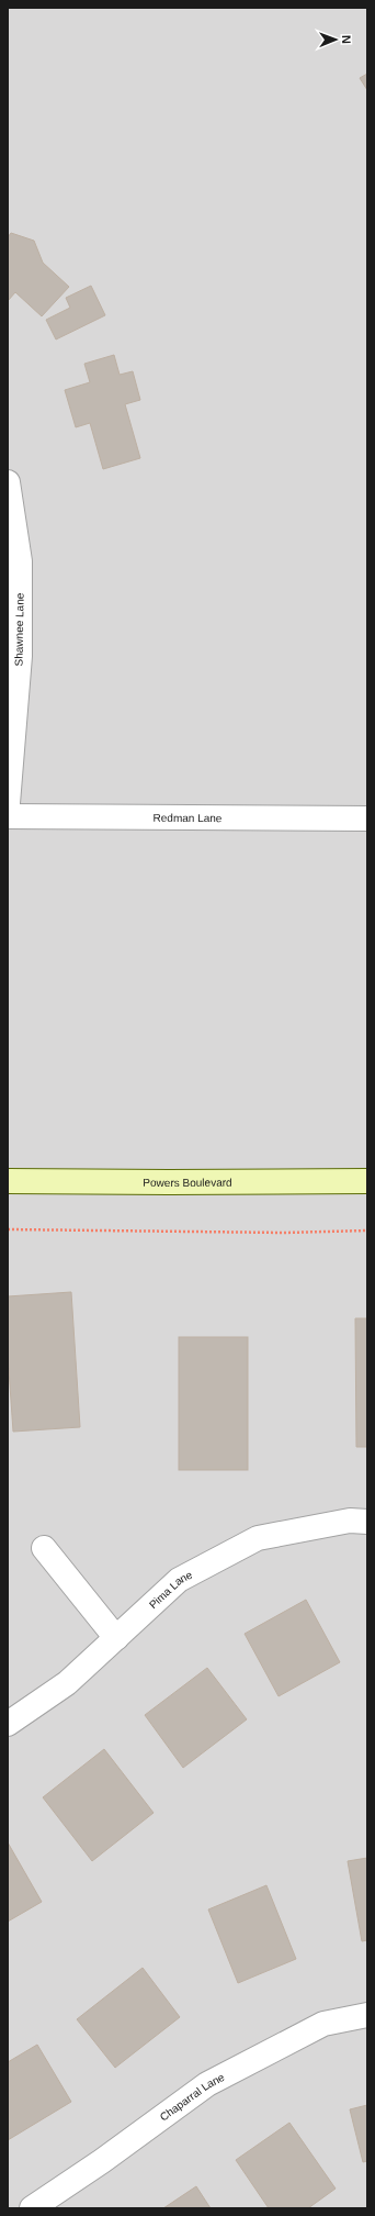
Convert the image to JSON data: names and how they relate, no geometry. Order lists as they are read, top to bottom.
{
  "streets": {
    "main road": ["Powers Boulevard"],
    "street": [
      "Shawnee Lane",
      "Redman Lane",
      "Pima Lane",
      "Chaparral Lane"
    ]
  },
  "north": "right"
}
